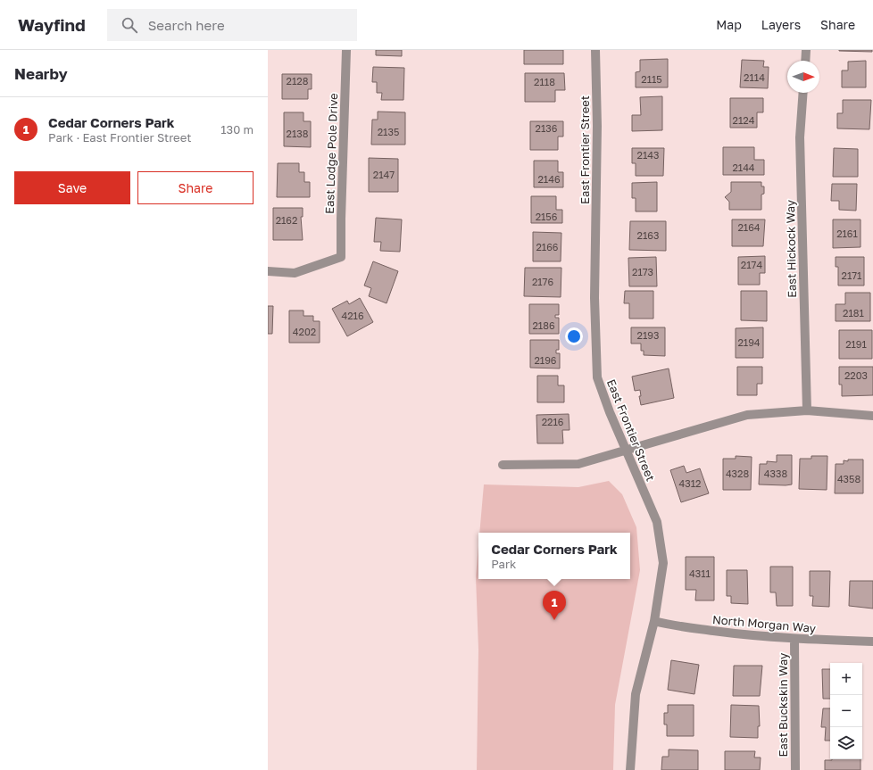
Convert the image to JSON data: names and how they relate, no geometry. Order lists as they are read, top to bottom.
{
  "streets": {
    "street": [
      "East Frontier Street",
      "East Lodge Pole Drive",
      "East Hickock Way",
      "North Morgan Way",
      "East Buckskin Way"
    ]
  },
  "crossings": [
    ["East Frontier Street", "North Morgan Way"],
    ["North Morgan Way", "East Buckskin Way"]
  ],
  "house_numbers": [
    "2114",
    "2115",
    "2128",
    "2118",
    "2124",
    "2136",
    "2135",
    "2138",
    "2143",
    "2144",
    "2147",
    "2146",
    "2156",
    "2162",
    "2164",
    "2161",
    "2163",
    "2166",
    "2174",
    "2173",
    "2171",
    "2176",
    "2181",
    "4216",
    "2186",
    "4202",
    "2193",
    "2194",
    "2191",
    "2196",
    "2203",
    "2216",
    "4328",
    "4338",
    "4358",
    "4312",
    "4311"
  ],
  "north": "right",
  "page": {
    "header": "Wayfind",
    "search": "Search here",
    "nav": ["Map", "Layers", "Share"],
    "heading": "Nearby",
    "list": [
      {
        "mark": "1",
        "name": "Cedar Corners Park",
        "note": "Park · East Frontier Street",
        "value": "130 m"
      }
    ],
    "buttons": ["Save", "Share"],
    "popup": ["Cedar Corners Park", "Park"],
    "pins": "1",
    "map_buttons": ["+", "−"]
  }
}
